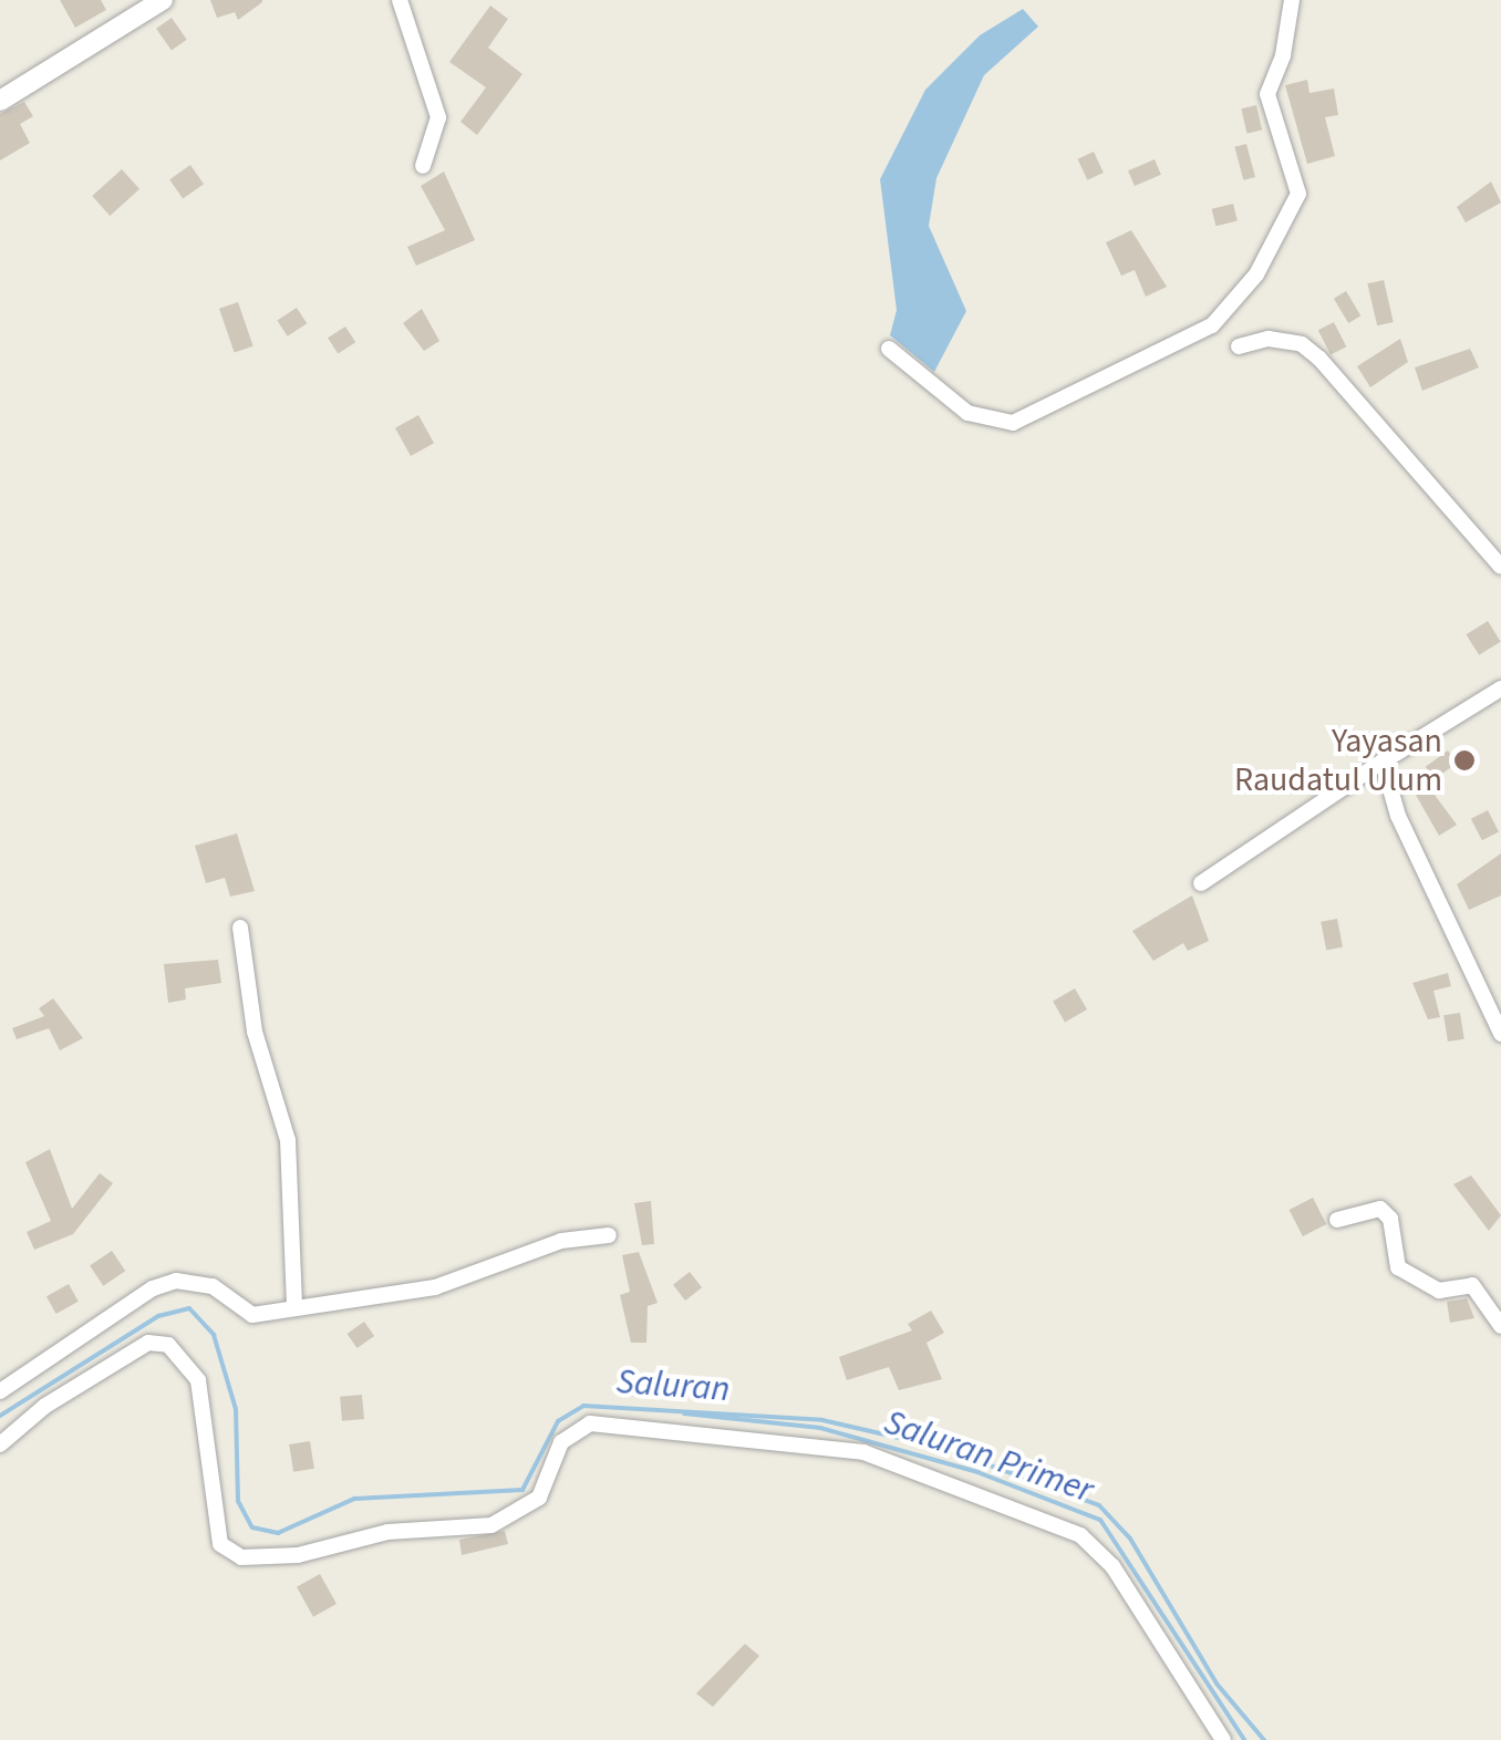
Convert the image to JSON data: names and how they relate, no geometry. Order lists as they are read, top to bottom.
{
  "water": ["Saluran", "Saluran Primer"],
  "places": ["Yayasan Raudatul Ulum"]
}
